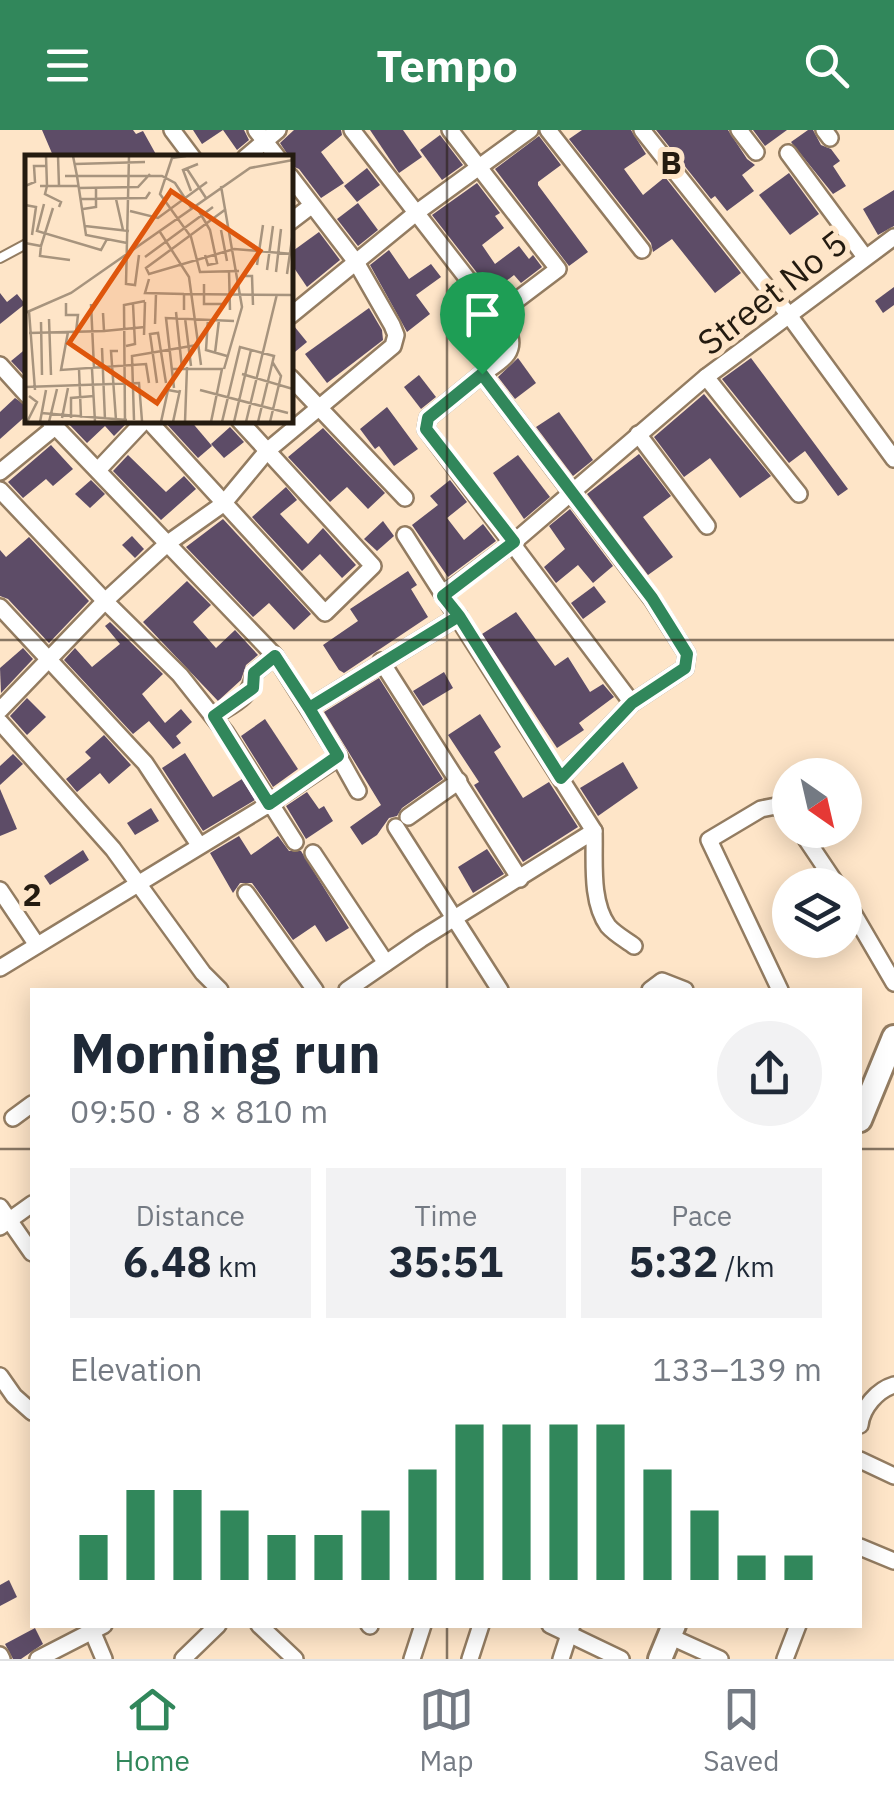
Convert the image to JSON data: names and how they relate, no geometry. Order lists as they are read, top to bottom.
{
  "streets": {
    "street": ["Street No 5"]
  },
  "north": "bottom right",
  "page": {
    "header": "Tempo",
    "heading": ["Morning run", "09:50 · 8 × 810 m"],
    "stats": [
      ["Distance", "6.48 km"],
      ["Time", "35:51"],
      ["Pace", "5:32 /km"]
    ],
    "chart": ["Elevation", "133–139 m"],
    "tabs": ["Home", "Map", "Saved"]
  },
  "grid": {
    "columns": ["B"],
    "rows": ["2"]
  }
}
